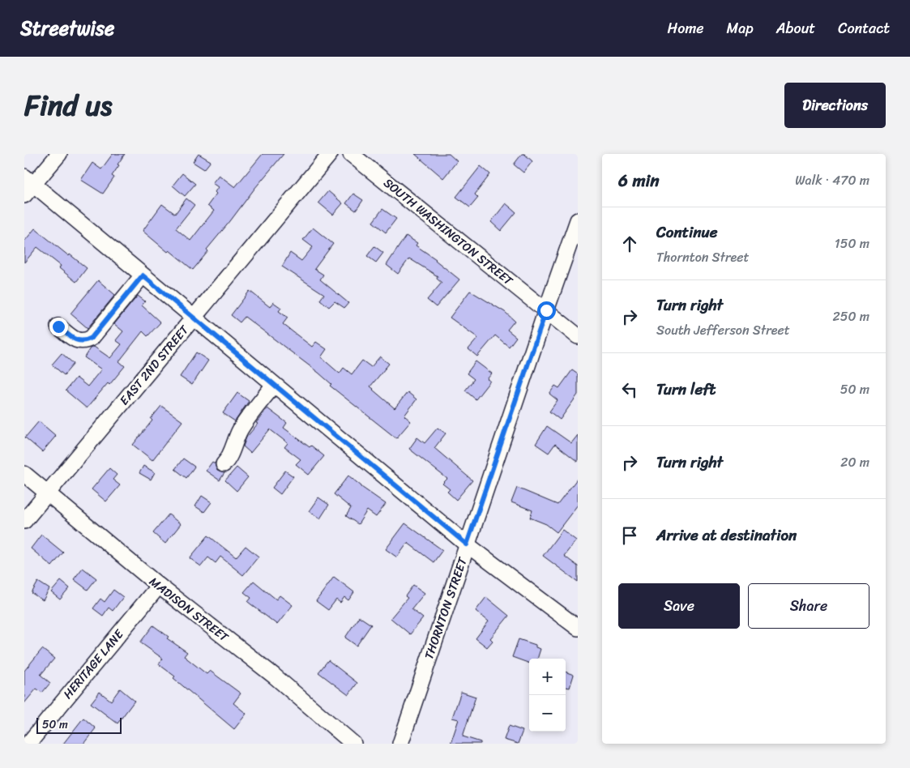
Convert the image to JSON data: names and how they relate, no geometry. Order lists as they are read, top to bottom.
{
  "streets": {
    "street": [
      "SOUTH WASHINGTON STREET",
      "EAST 2ND STREET",
      "THORNTON STREET",
      "MADISON STREET",
      "HERITAGE LANE"
    ]
  },
  "crossings": [
    ["SOUTH WASHINGTON STREET", "THORNTON STREET"],
    ["EAST 2ND STREET", "MADISON STREET"],
    ["MADISON STREET", "HERITAGE LANE"]
  ],
  "scale_bar": "50 m",
  "page": {
    "header": "Streetwise",
    "nav": [
      "Home",
      "Map",
      "About",
      "Contact"
    ],
    "title": "Find us",
    "buttons": [
      "Directions",
      ["Save", "Share"]
    ],
    "heading": ["6 min", "Walk · 470 m"],
    "list": [
      ["Continue", "Thornton Street", "150 m"],
      ["Turn right", "South Jefferson Street", "250 m"],
      ["Turn left", "50 m"],
      ["Turn right", "20 m"],
      "Arrive at destination"
    ],
    "map_buttons": ["+", "−"],
    "scale": "50 m"
  }
}
